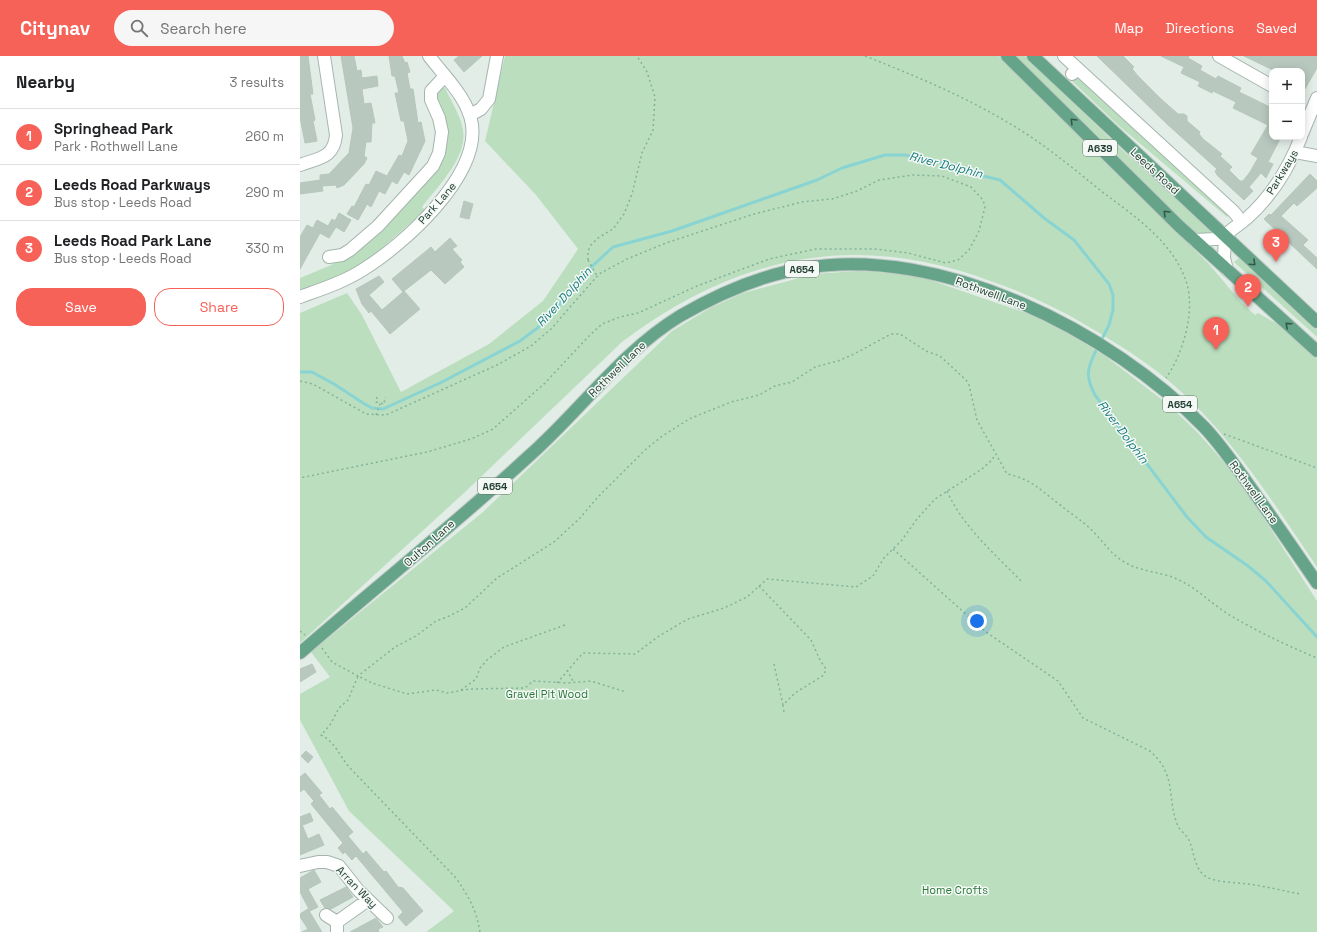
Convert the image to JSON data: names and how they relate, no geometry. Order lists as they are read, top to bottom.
{
  "streets": {
    "main road": [
      "A639",
      "Leeds Road",
      "A654",
      "Rothwell Lane",
      "Oulton Lane"
    ],
    "street": ["Parkways", "Park Lane", "Arran Way"]
  },
  "crossings": [
    ["Leeds Road", "Parkways"],
    ["Rothwell Lane", "Oulton Lane"]
  ],
  "water": ["River Dolphin"],
  "parks": ["Gravel Pit Wood", "Home Crofts"],
  "page": {
    "header": "Citynav",
    "search": "Search here",
    "nav": ["Map", "Directions", "Saved"],
    "heading": ["Nearby", "3 results"],
    "map_buttons": ["+", "−"],
    "list": [
      {
        "mark": "1",
        "name": "Springhead Park",
        "note": "Park · Rothwell Lane",
        "value": "260 m"
      },
      {
        "mark": "2",
        "name": "Leeds Road Parkways",
        "note": "Bus stop · Leeds Road",
        "value": "290 m"
      },
      {
        "mark": "3",
        "name": "Leeds Road Park Lane",
        "note": "Bus stop · Leeds Road",
        "value": "330 m"
      }
    ],
    "pins": ["3", "2", "1"],
    "buttons": ["Save", "Share"]
  }
}
